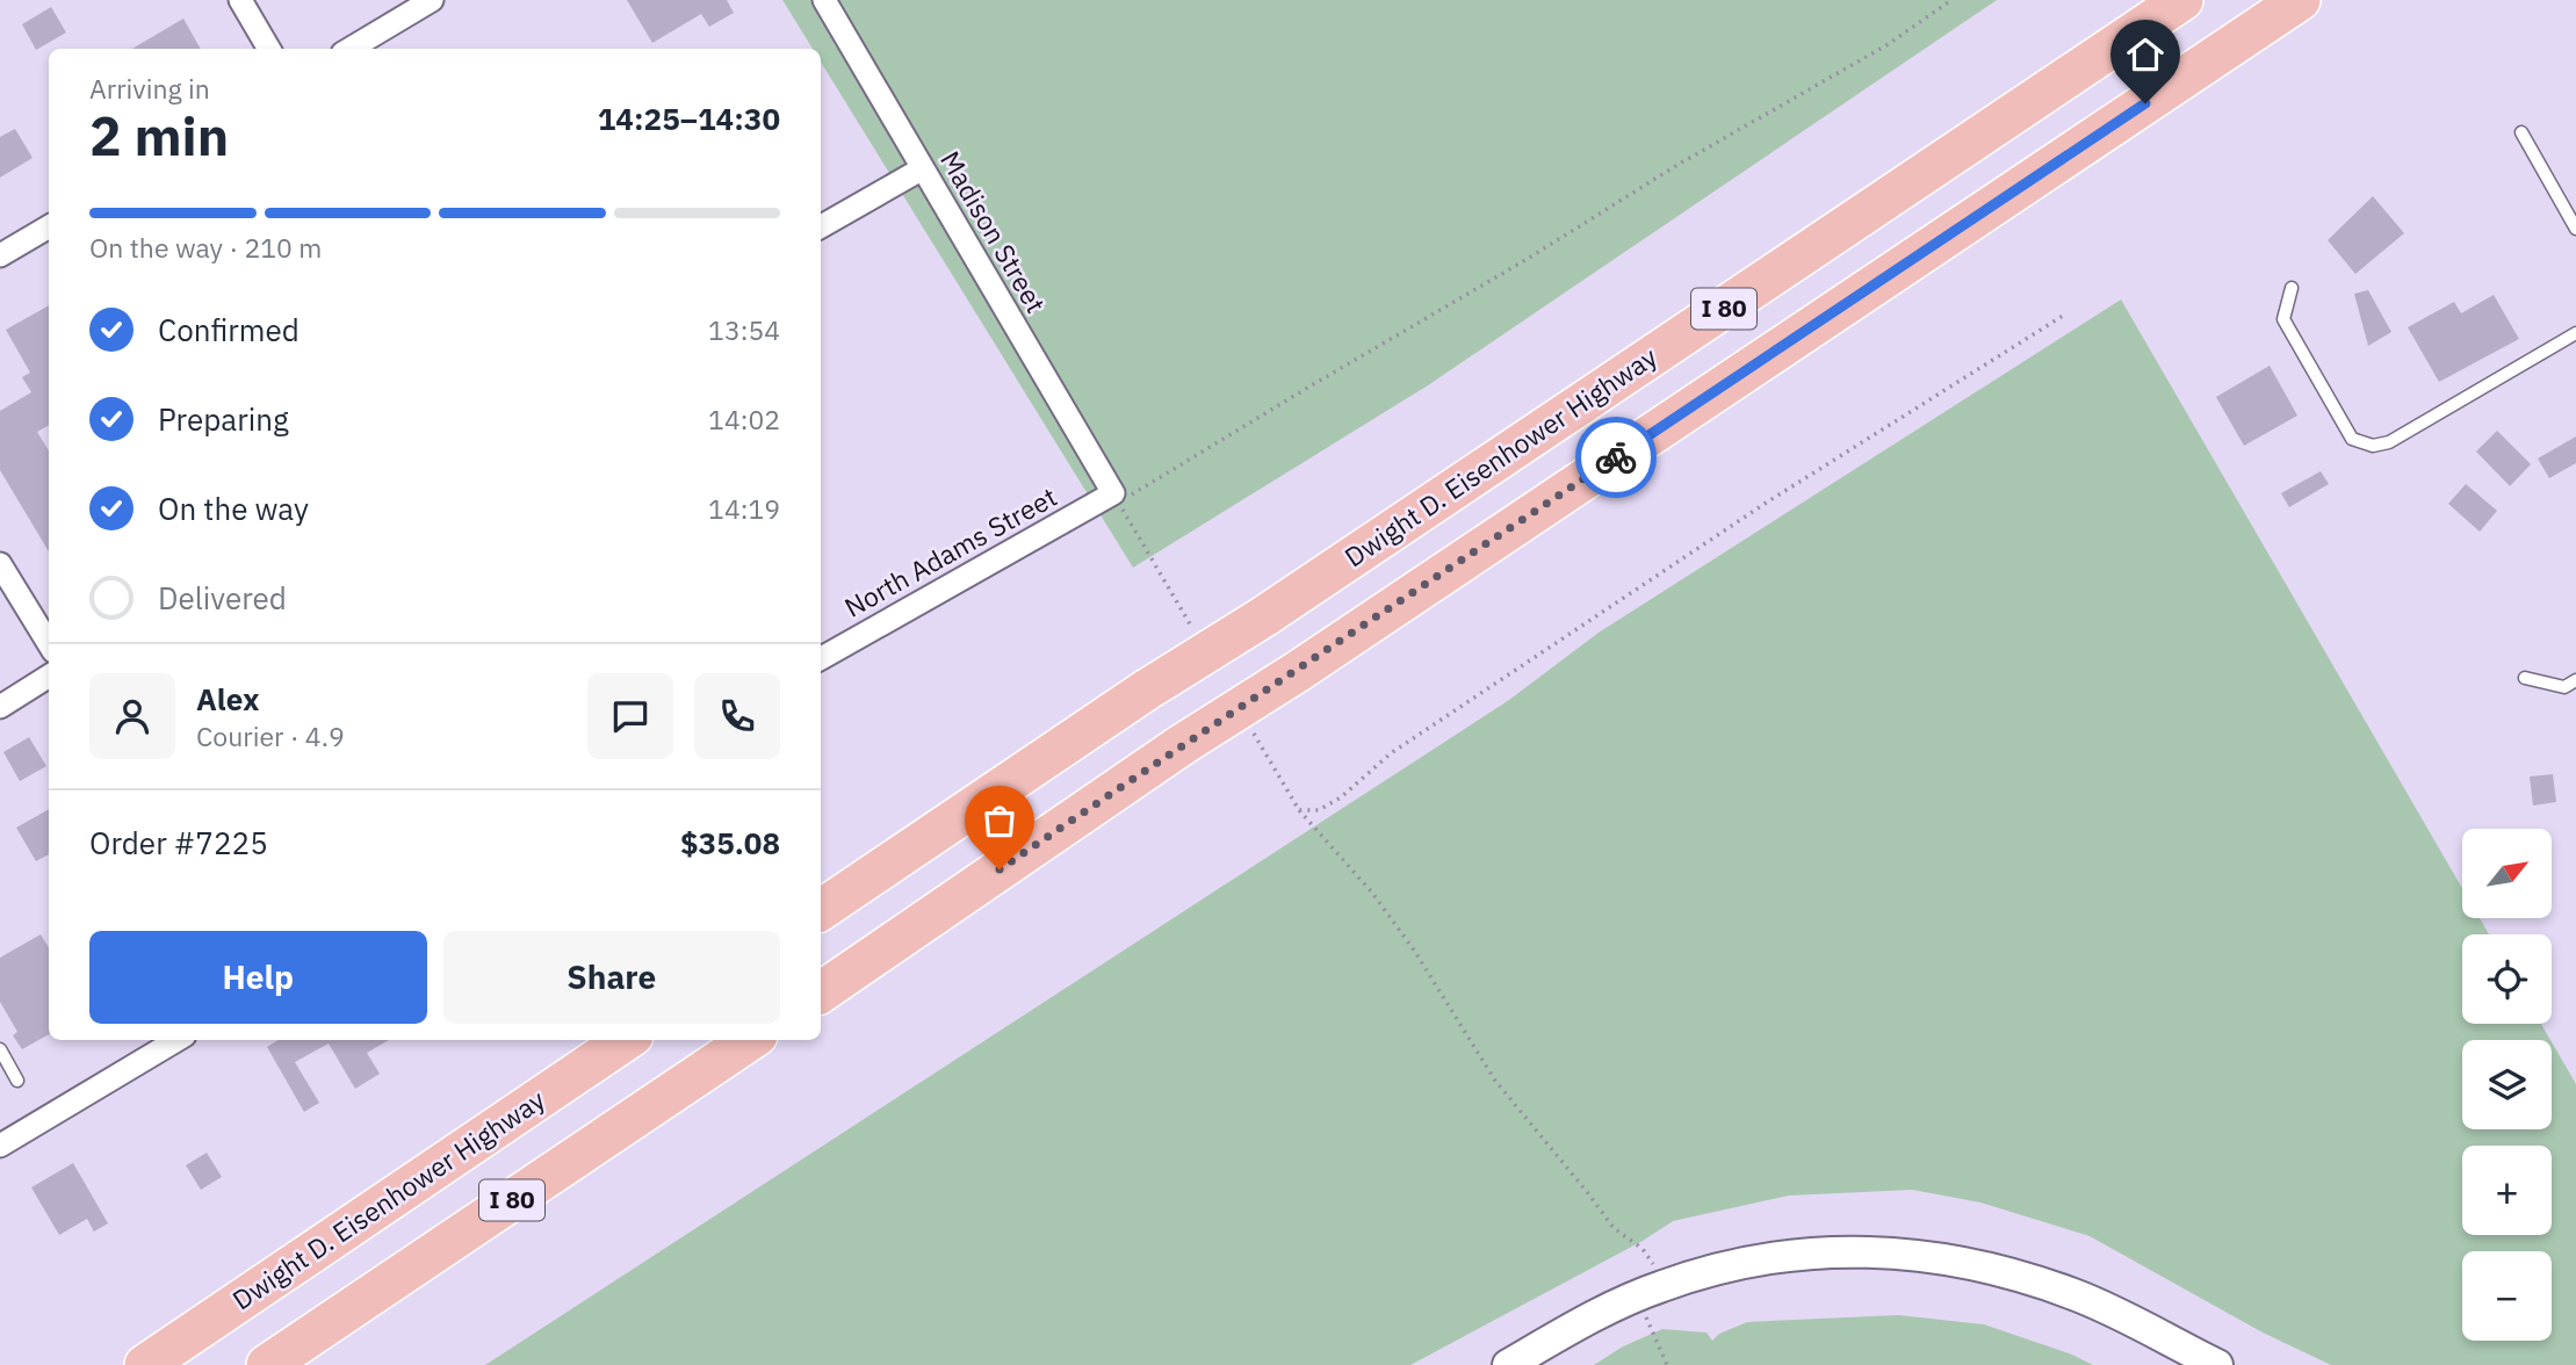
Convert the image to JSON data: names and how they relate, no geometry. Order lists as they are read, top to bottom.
{
  "streets": {
    "highway": ["I 80", "Dwight D. Eisenhower Highway"],
    "street": ["Madison Street", "North Adams Street"]
  },
  "crossings": [
    ["Madison Street", "North Adams Street"]
  ],
  "north": "top right",
  "page": {
    "heading": ["2 min", "Arriving in", "14:25–14:30"],
    "panel": [
      "Alex",
      "Courier · 4.9",
      "Order #7225",
      "$35.08"
    ],
    "bar": "On the way · 210 m",
    "list": [
      ["Confirmed", "13:54"],
      ["Preparing", "14:02"],
      ["On the way", "14:19"],
      "Delivered"
    ],
    "map_buttons": ["+", "−"],
    "buttons": ["Help", "Share"]
  }
}
